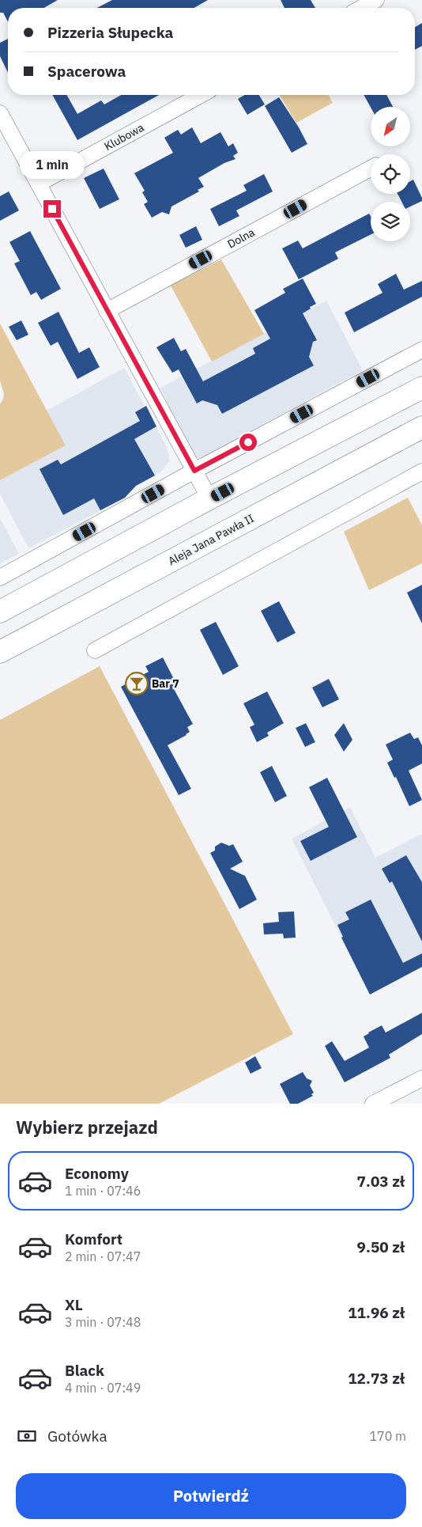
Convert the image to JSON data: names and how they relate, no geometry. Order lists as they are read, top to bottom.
{
  "streets": {
    "main road": ["Aleja Jana Pawła II"],
    "street": ["Klubowa", "Dolna"]
  },
  "places": {
    "bar": ["Bar 7"]
  },
  "north": "bottom left",
  "page": {
    "banner": ["Pizzeria Słupecka", "Spacerowa"],
    "bubble": "1 min",
    "heading": "Wybierz przejazd",
    "list": [
      {
        "name": "Economy",
        "note": "1 min · 07:46",
        "value": "7.03 zł"
      },
      {
        "name": "Komfort",
        "note": "2 min · 07:47",
        "value": "9.50 zł"
      },
      {
        "name": "XL",
        "note": "3 min · 07:48",
        "value": "11.96 zł"
      },
      {
        "name": "Black",
        "note": "4 min · 07:49",
        "value": "12.73 zł"
      }
    ],
    "pay": ["Gotówka", "170 m"],
    "buttons": "Potwierdź"
  }
}
